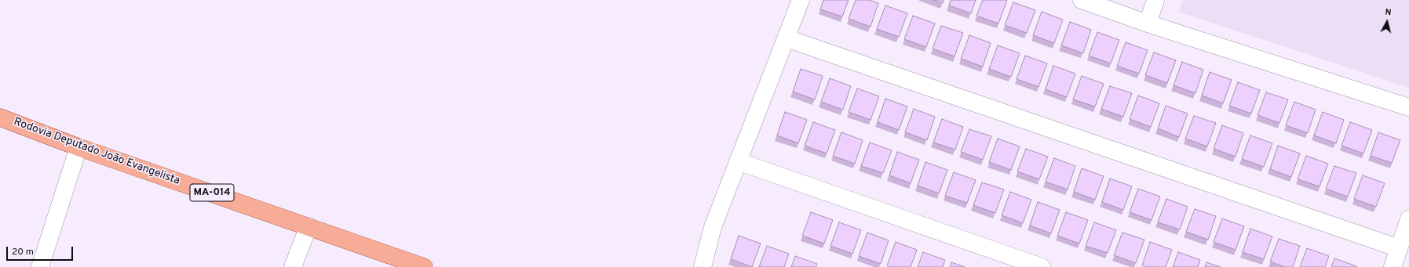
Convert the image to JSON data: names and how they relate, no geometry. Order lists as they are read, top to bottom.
{
  "streets": {
    "main road": ["Rodovia Deputado João Evangelista", "MA-014"]
  },
  "scale_bar": "20 m",
  "north": "top"
}
